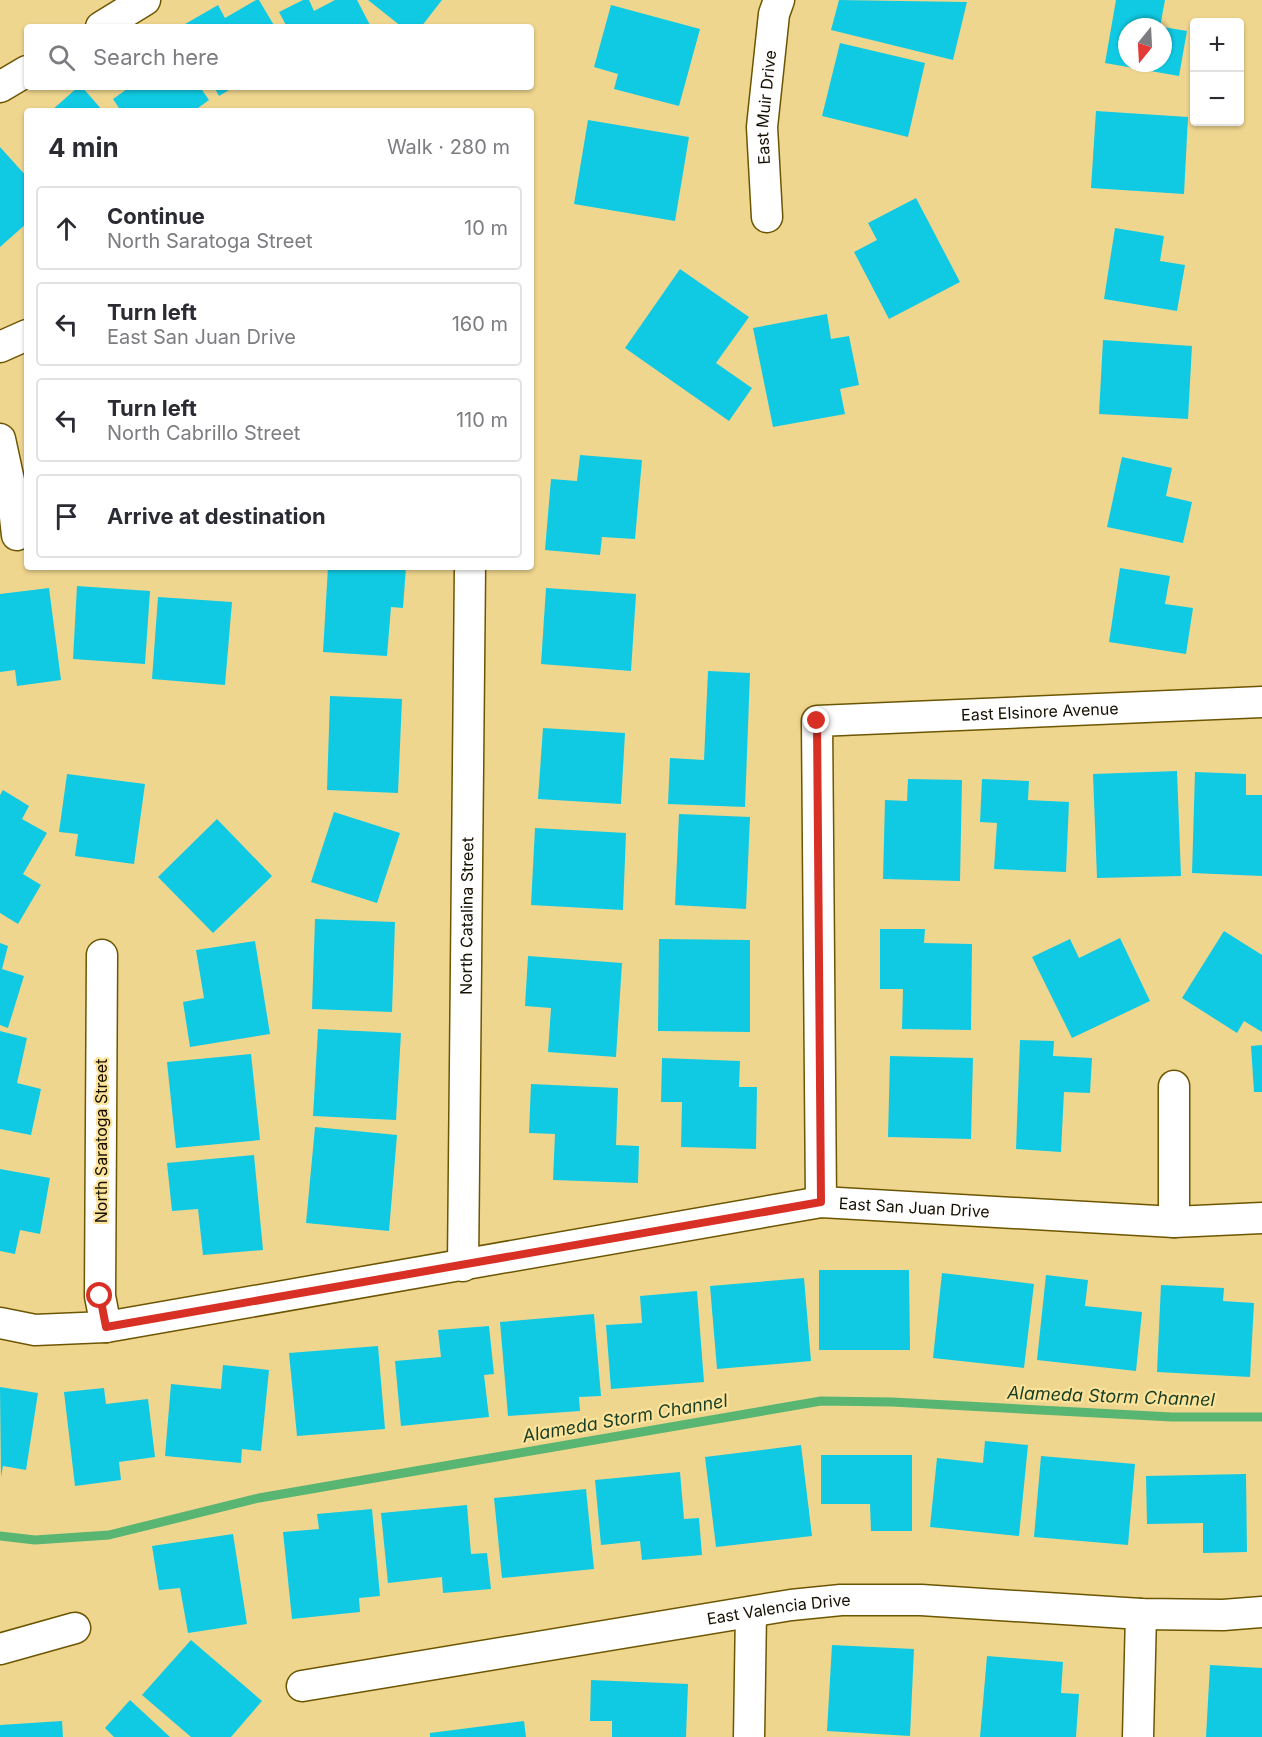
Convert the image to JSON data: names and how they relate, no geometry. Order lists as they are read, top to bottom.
{
  "streets": {
    "street": [
      "East Muir Drive",
      "East Elsinore Avenue",
      "North Catalina Street",
      "North Saratoga Street",
      "East San Juan Drive",
      "East Valencia Drive"
    ]
  },
  "crossings": [
    ["East Elsinore Avenue", "East San Juan Drive"],
    ["North Catalina Street", "East San Juan Drive"],
    ["North Saratoga Street", "East San Juan Drive"]
  ],
  "water": ["Alameda Storm Channel"],
  "north": "bottom",
  "page": {
    "map_buttons": ["+", "−"],
    "search": "Search here",
    "heading": ["4 min", "Walk · 280 m"],
    "list": [
      ["Continue", "North Saratoga Street", "10 m"],
      ["Turn left", "East San Juan Drive", "160 m"],
      ["Turn left", "North Cabrillo Street", "110 m"],
      "Arrive at destination"
    ]
  }
}
